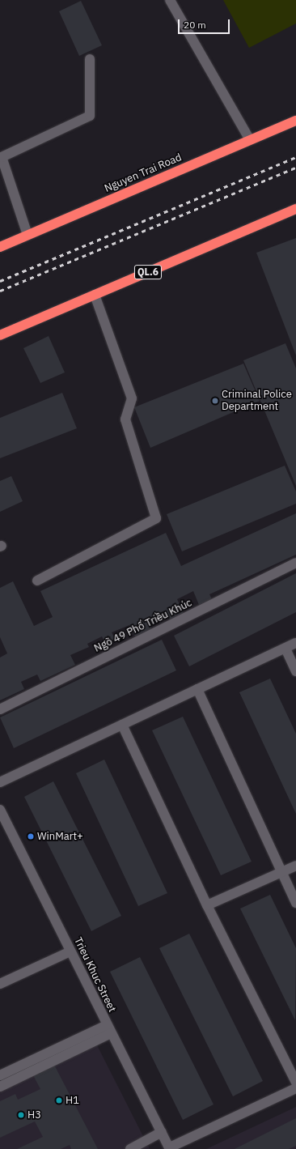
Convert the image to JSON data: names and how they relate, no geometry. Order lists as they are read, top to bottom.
{
  "streets": {
    "highway": ["Nguyen Trai Road", "QL.6"],
    "street": ["Ngõ 49 Phố Triều Khúc", "Trieu Khuc Street"]
  },
  "places": [
    "Criminal Police Department",
    "WinMart+",
    "H1",
    "H3"
  ],
  "scale_bar": "20 m"
}
